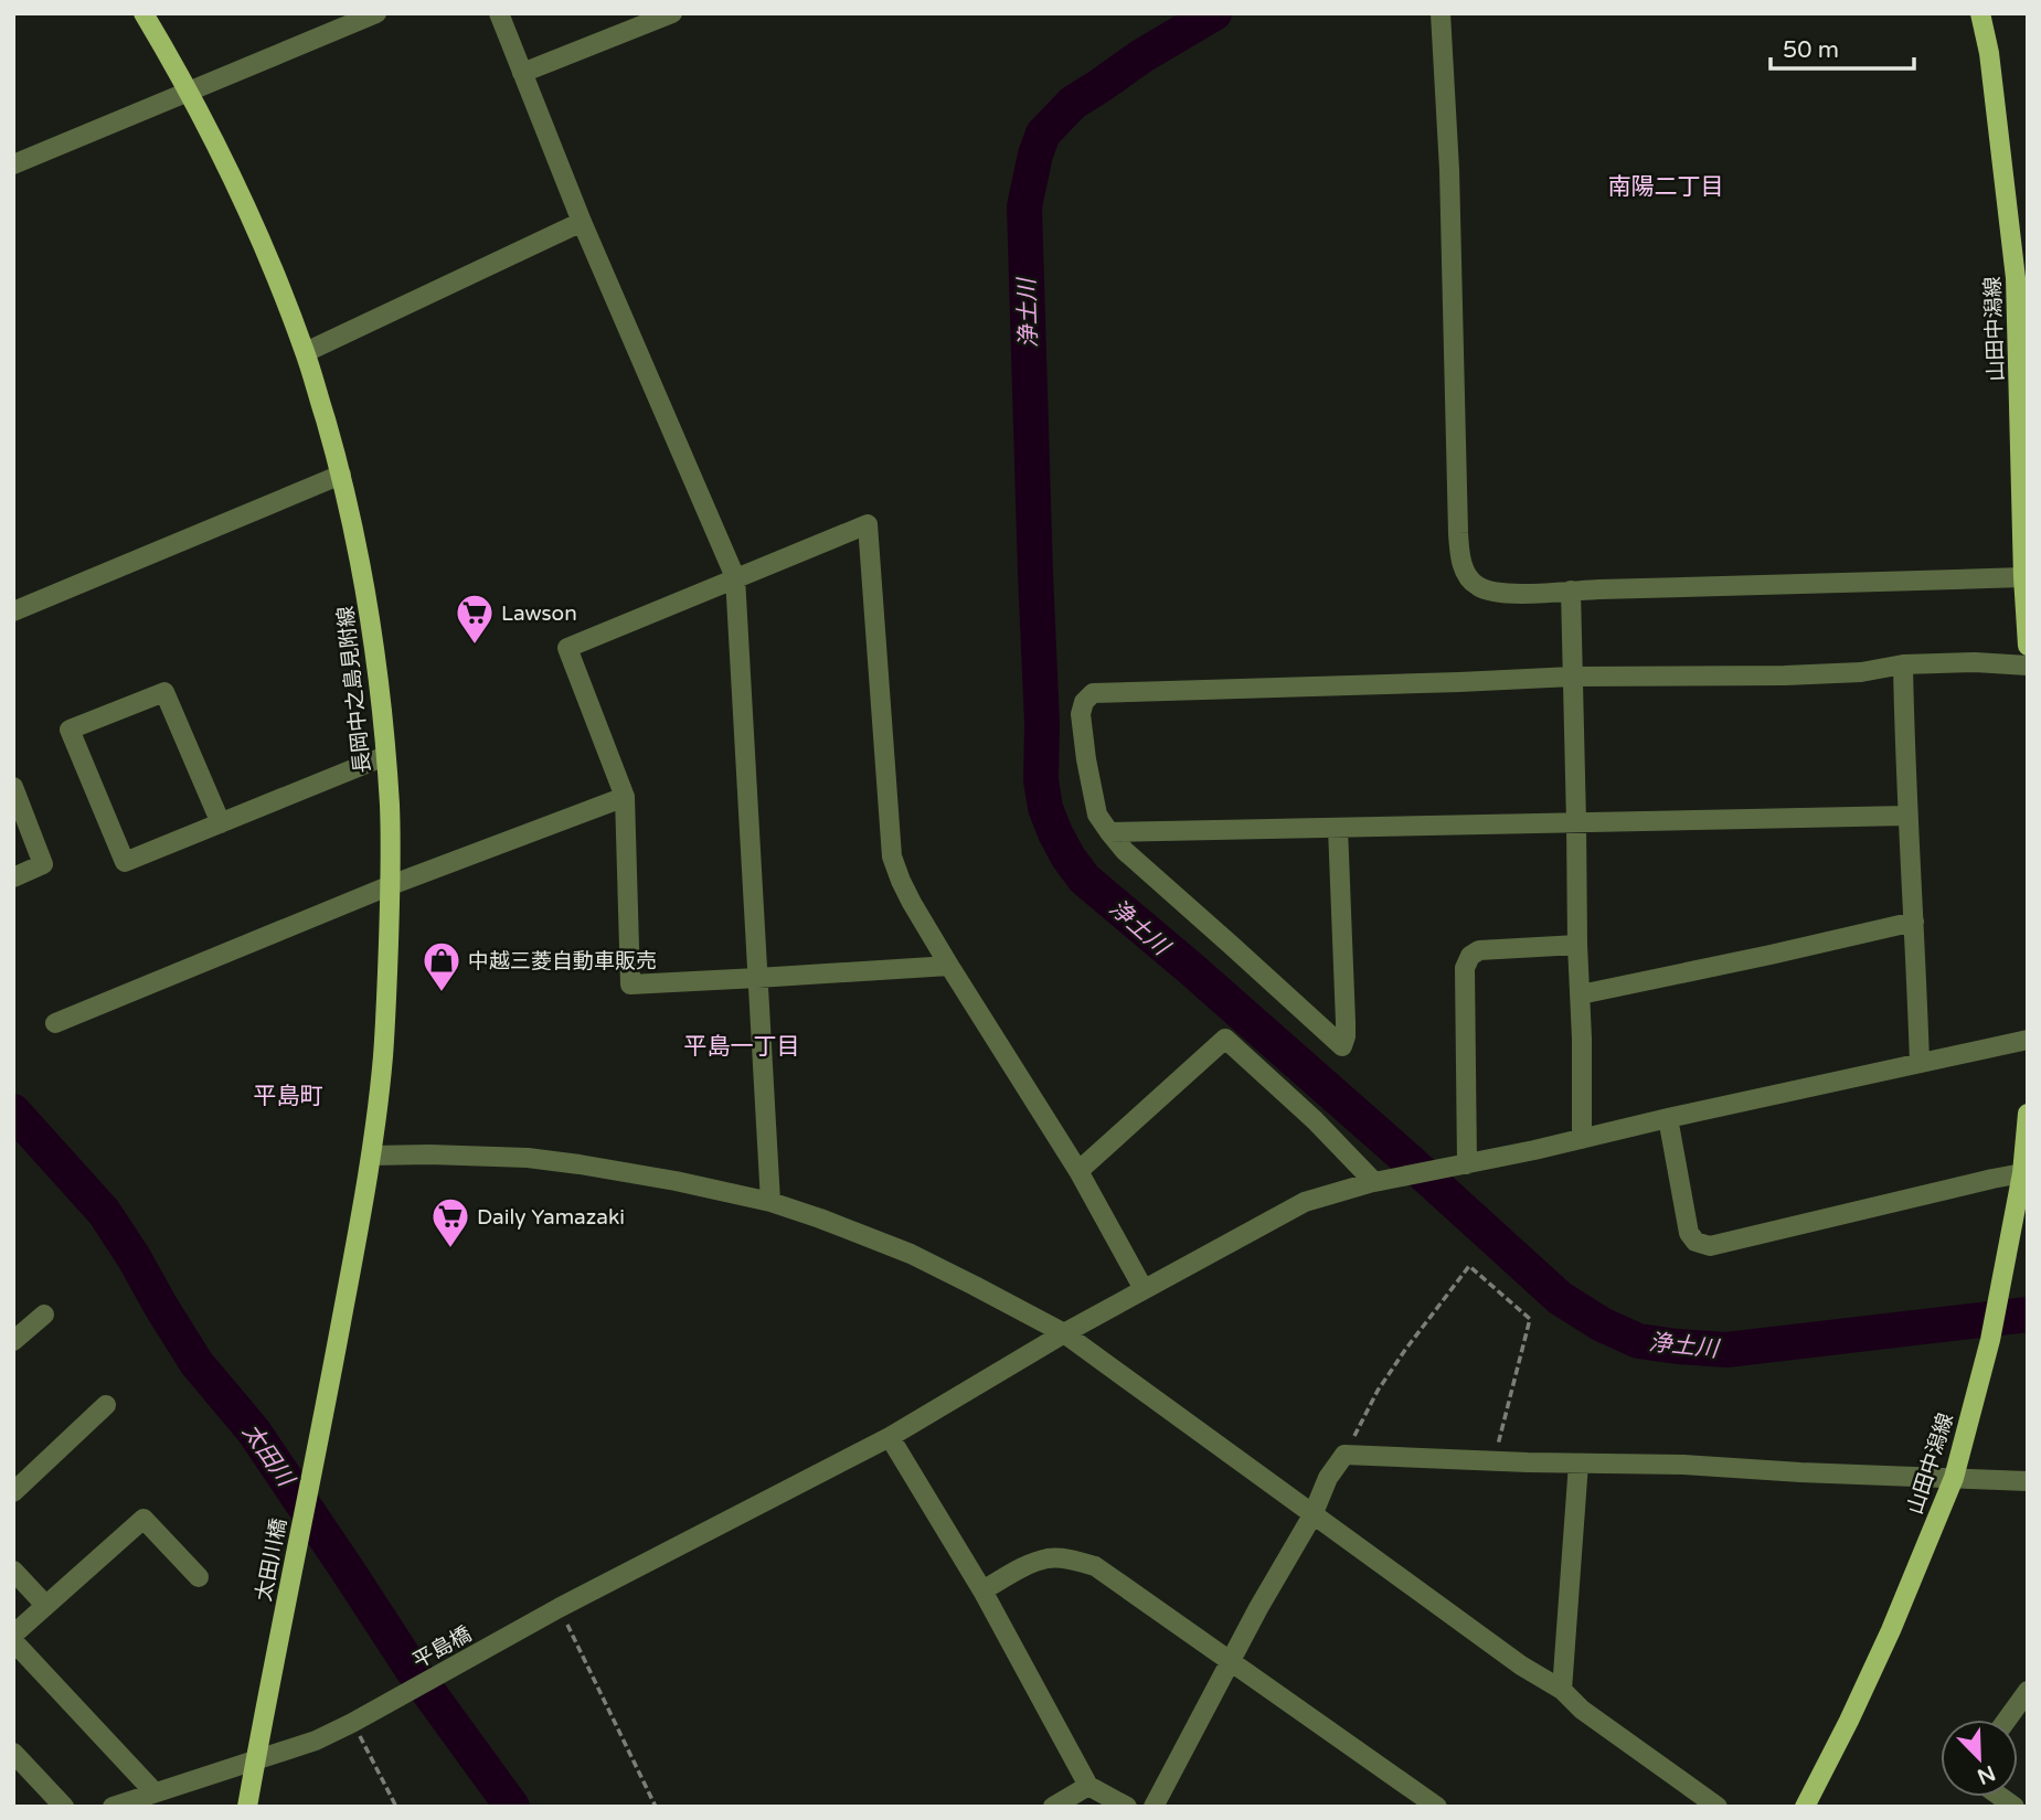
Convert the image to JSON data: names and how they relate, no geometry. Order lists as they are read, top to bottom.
{
  "streets": {
    "main road": ["山田中潟線", "長岡中之島見附線", "太田川橋"],
    "street": ["平島橋"]
  },
  "crossings": [
    ["長岡中之島見附線", "太田川橋"],
    ["太田川橋", "平島橋"]
  ],
  "districts": ["南陽二丁目", "平島一丁目", "平島町"],
  "water": ["浄土川", "太田川"],
  "places": {
    "supermarket": ["Lawson", "Daily Yamazaki"],
    "shop": ["中越三菱自動車販売"]
  },
  "scale_bar": "50 m",
  "north": "bottom right"
}
